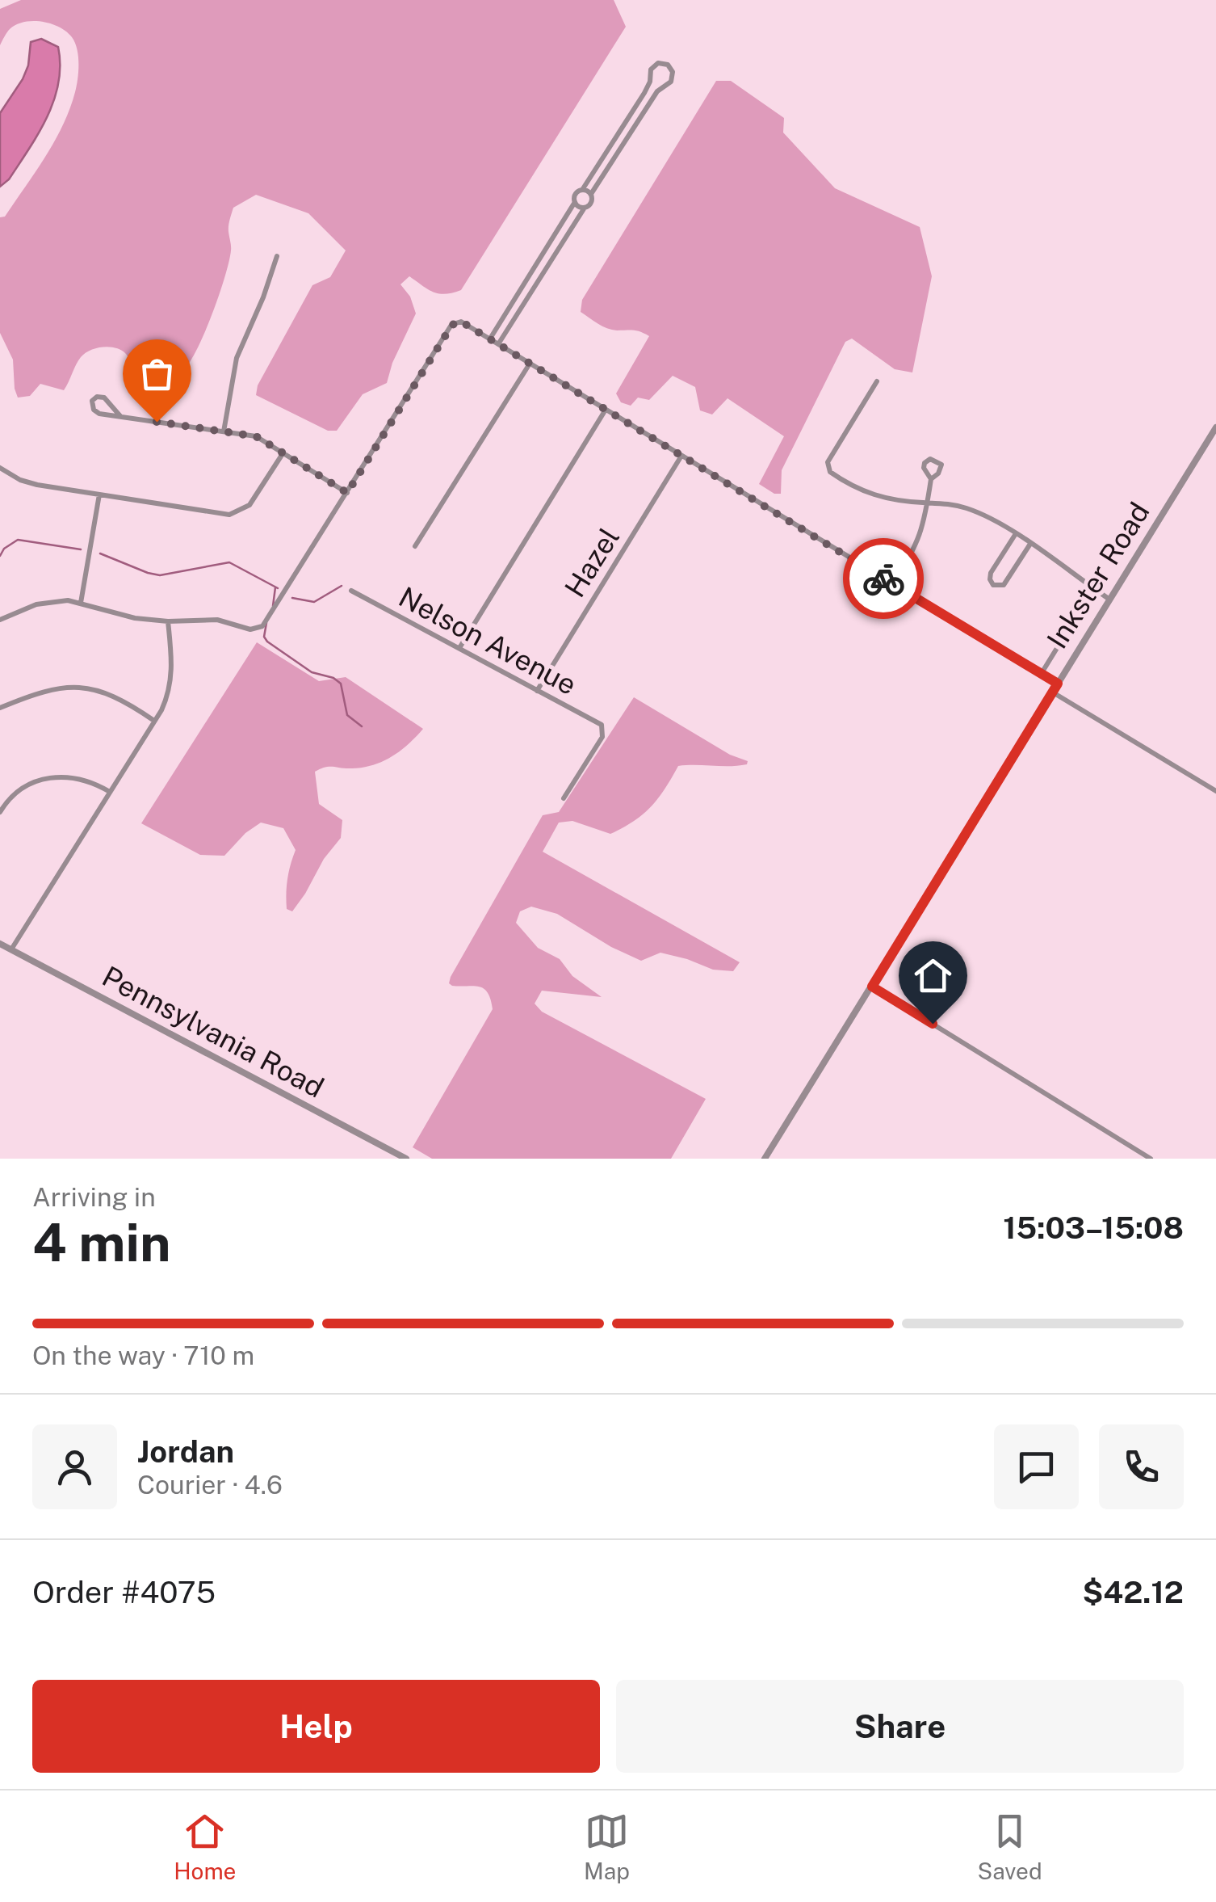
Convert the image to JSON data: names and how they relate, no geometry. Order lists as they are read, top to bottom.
{
  "streets": {
    "street": [
      "Hazel",
      "Inkster Road",
      "Nelson Avenue",
      "Pennsylvania Road"
    ]
  },
  "crossings": [
    ["Hazel", "Nelson Avenue"]
  ],
  "page": {
    "heading": ["4 min", "Arriving in", "15:03–15:08"],
    "panel": [
      "Jordan",
      "Courier · 4.6",
      "Order #4075",
      "$42.12"
    ],
    "bar": "On the way · 710 m",
    "buttons": ["Help", "Share"],
    "tabs": ["Home", "Map", "Saved"]
  }
}
